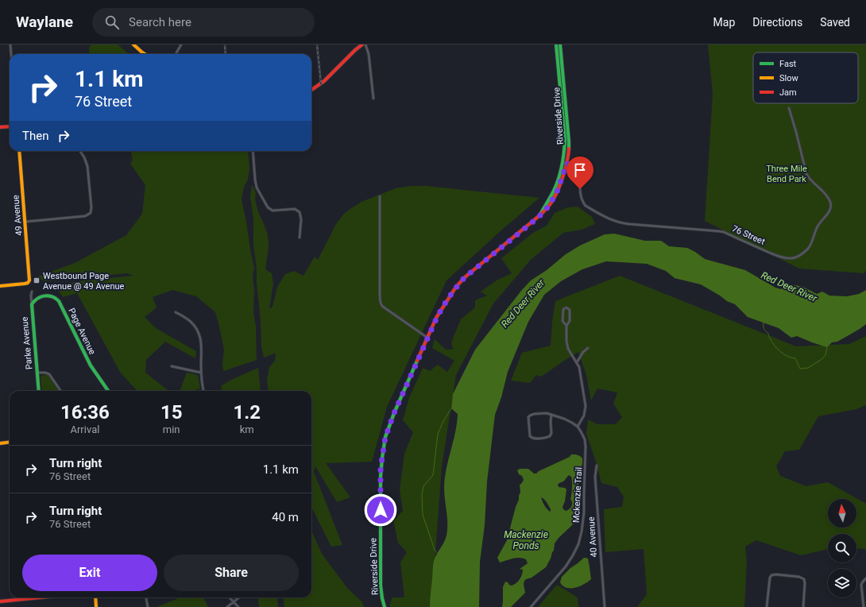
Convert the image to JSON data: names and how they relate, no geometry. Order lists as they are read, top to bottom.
{
  "streets": {
    "main road": [
      "Riverside Drive",
      "49 Avenue",
      "Page Avenue",
      "Parke Avenue"
    ],
    "street": ["76 Street", "Mckenzie Trail", "40 Avenue"]
  },
  "crossings": [
    ["Riverside Drive", "76 Street"],
    ["Page Avenue", "Parke Avenue"]
  ],
  "water": ["Red Deer River", "Mackenzie Ponds"],
  "parks": ["Three Mile Bend Park"],
  "places": {
    "transit": ["Westbound Page Avenue @ 49 Avenue"]
  },
  "legend": ["Fast", "Slow", "Jam"],
  "north": "top",
  "page": {
    "header": "Waylane",
    "search": "Search here",
    "nav": ["Map", "Directions", "Saved"],
    "turn": ["1.1 km", "76 Street"],
    "then": "Then",
    "eta": [
      "16:36",
      "Arrival",
      "15",
      "min",
      "1.2",
      "km"
    ],
    "list": [
      {
        "name": "Turn right",
        "note": "76 Street",
        "value": "1.1 km"
      },
      {
        "name": "Turn right",
        "note": "76 Street",
        "value": "40 m"
      }
    ],
    "buttons": ["Exit", "Share"]
  }
}
